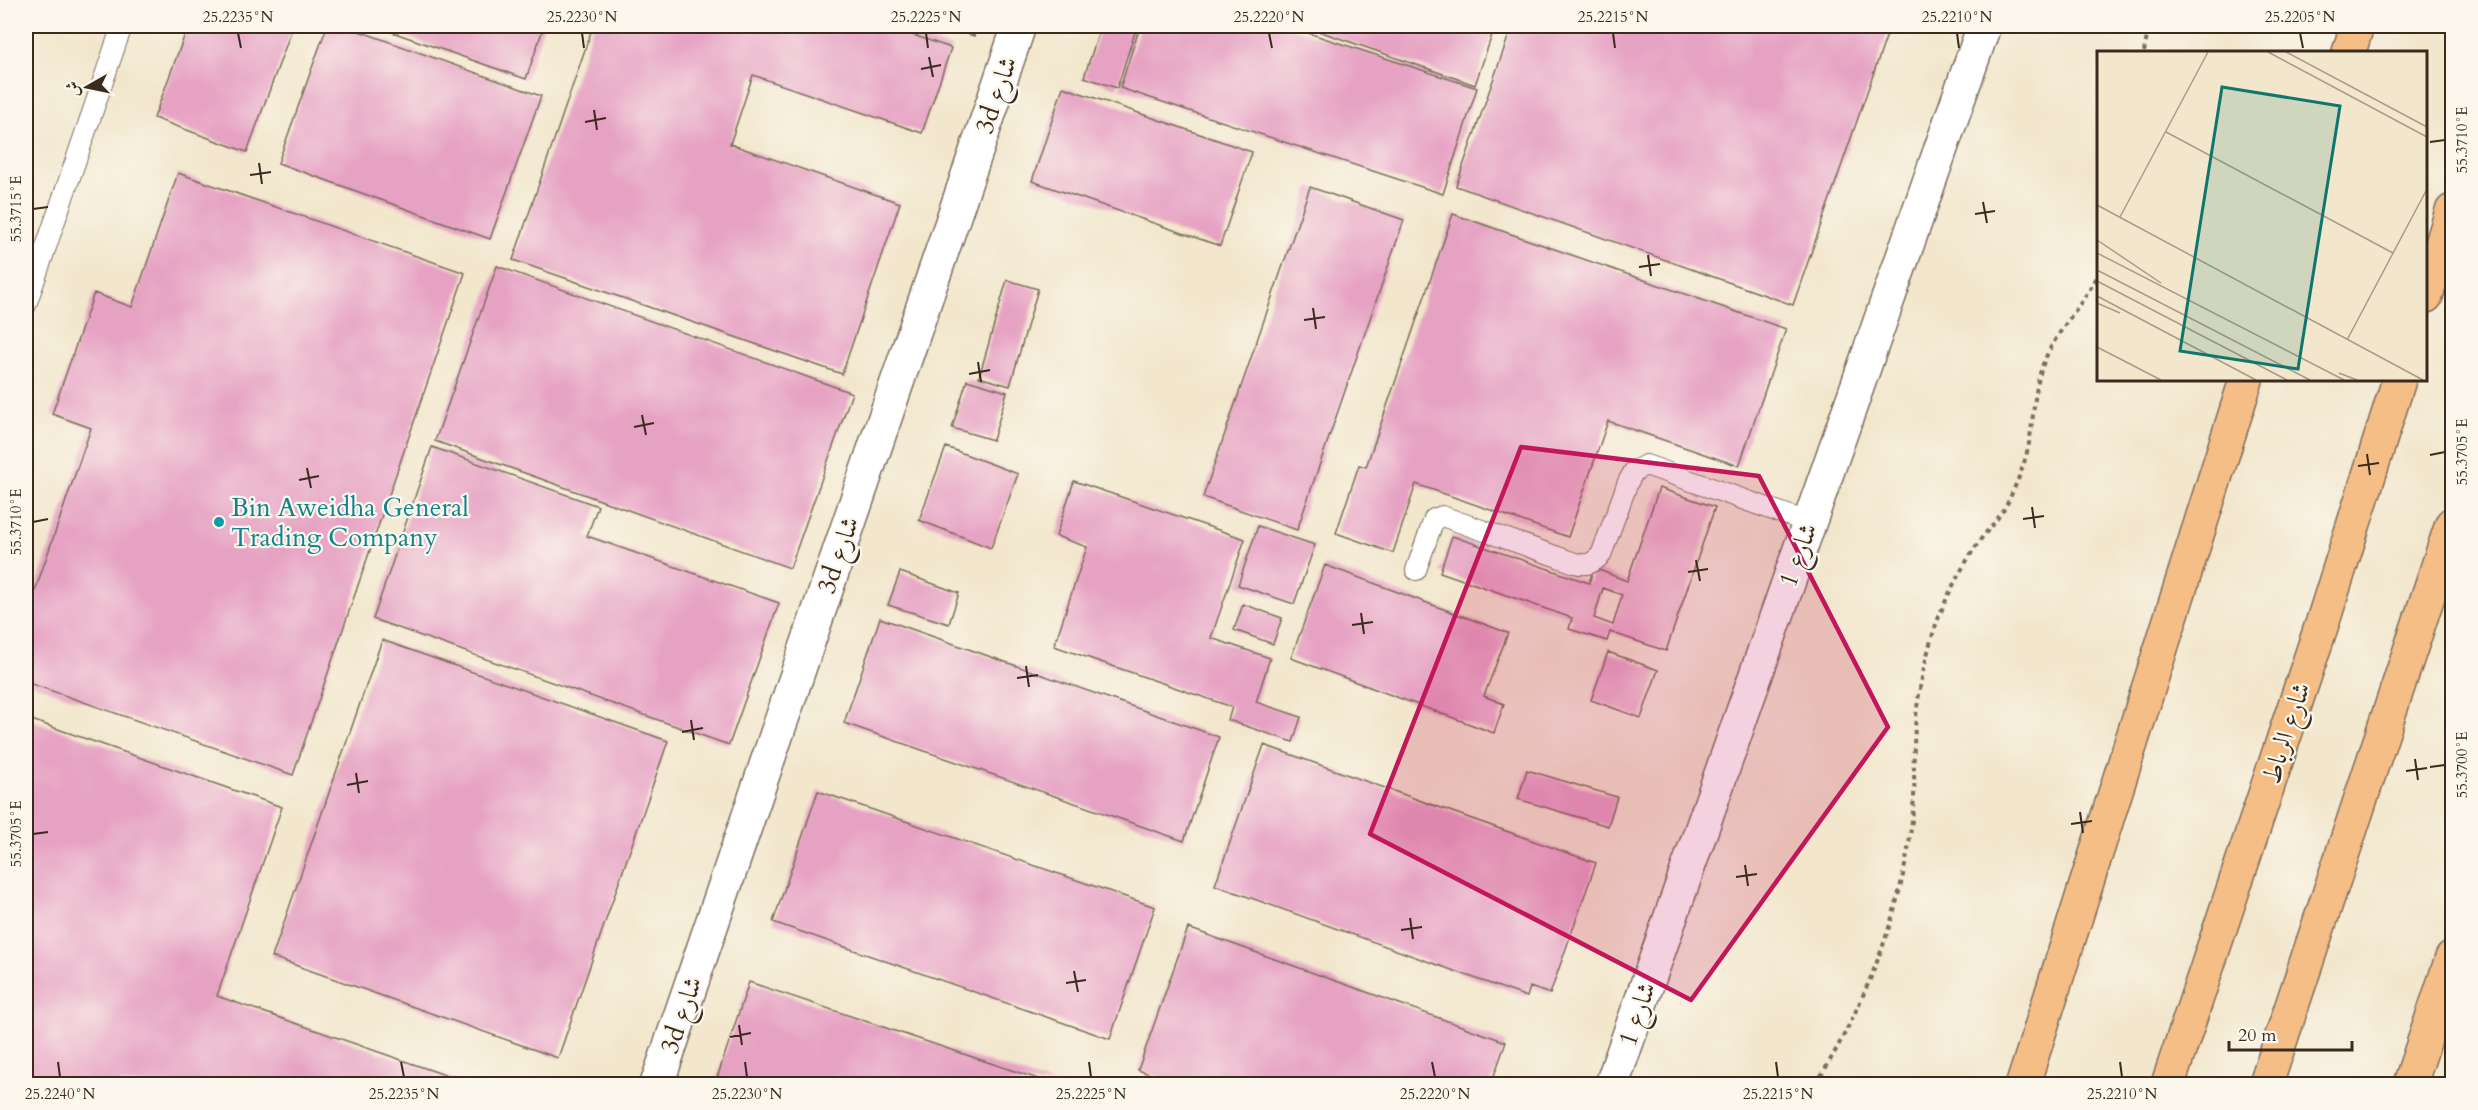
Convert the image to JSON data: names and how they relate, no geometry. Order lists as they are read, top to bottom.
{
  "streets": {
    "highway": ["شارع الرباط"],
    "street": ["3d شارع", "شارع 1"]
  },
  "places": ["Bin Aweidha General Trading Company"],
  "scale_bar": "20 m",
  "north": "left",
  "coordinates": [
    "25.2235°N",
    "25.2230°N",
    "25.2225°N",
    "25.2220°N",
    "25.2215°N",
    "25.2210°N",
    "25.2205°N",
    "55.3710°E",
    "55.3715°E",
    "55.3705°E",
    "55.3700°E",
    "25.2240°N"
  ]
}
